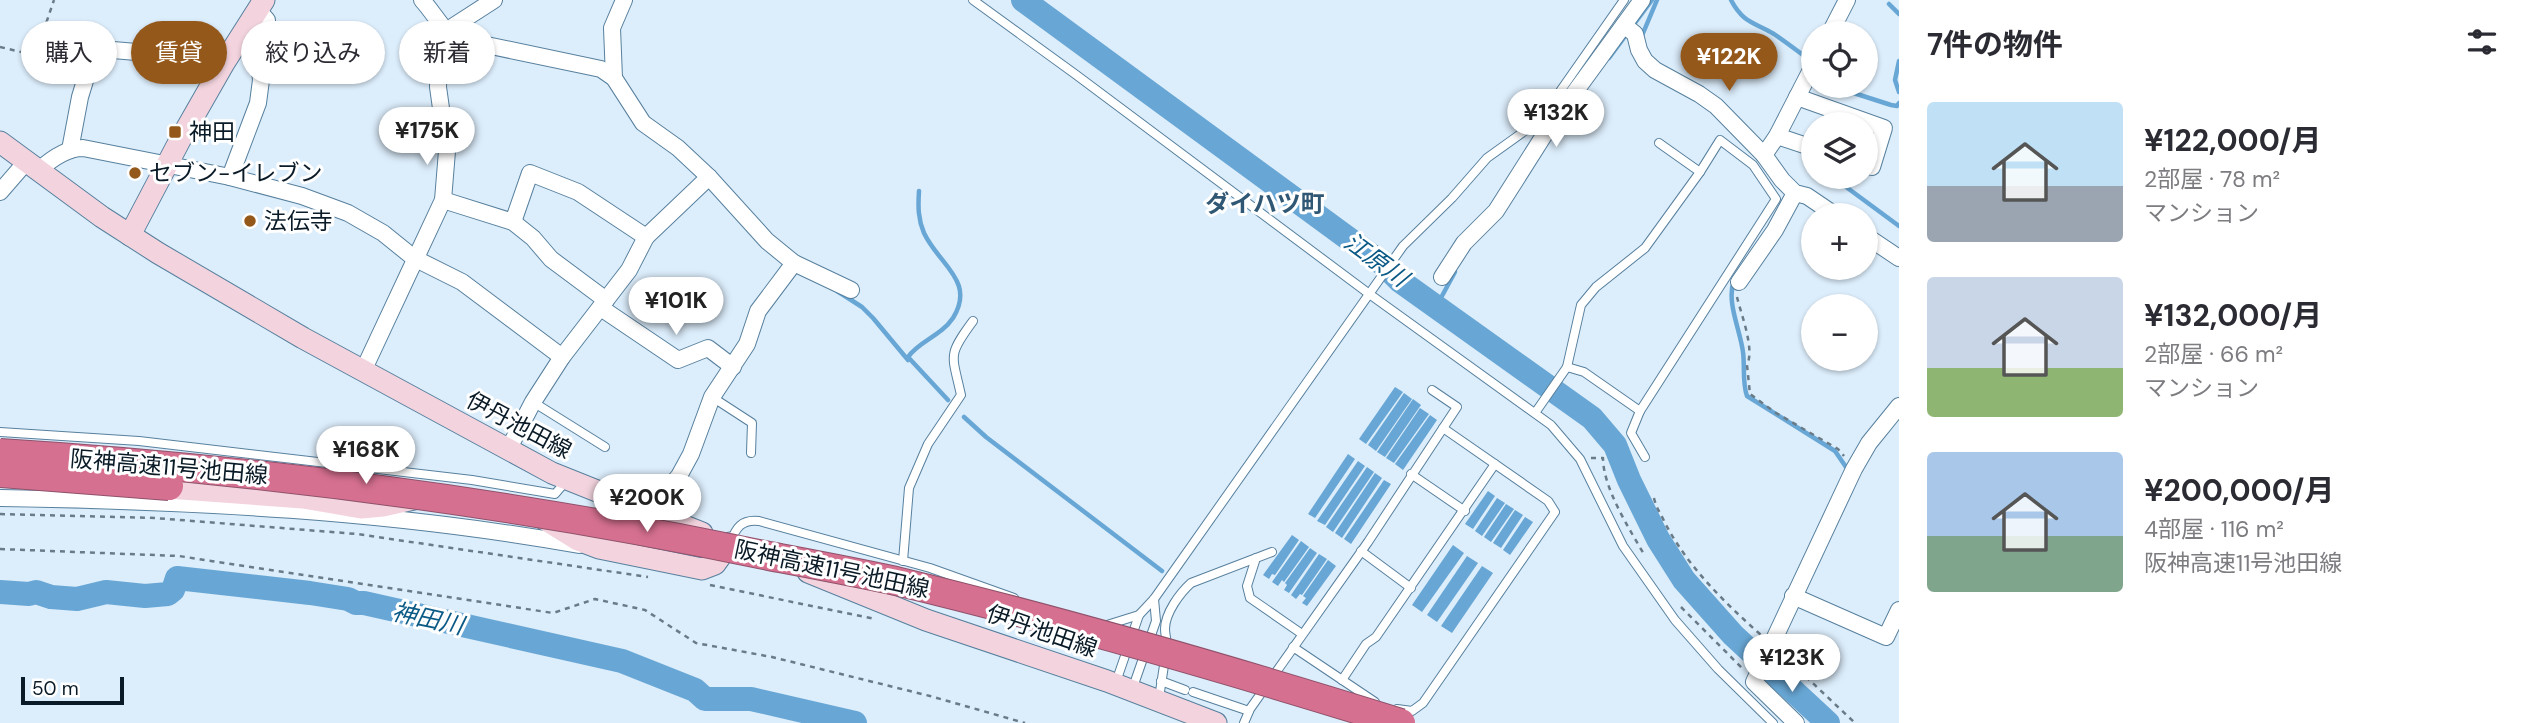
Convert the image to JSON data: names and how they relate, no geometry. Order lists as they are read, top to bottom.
{
  "streets": {
    "highway": ["阪神高速11号池田線"],
    "main road": ["伊丹池田線"]
  },
  "districts": ["ダイハツ町"],
  "water": ["江原川", "神田川"],
  "places": {
    "transit": ["神田"],
    "other": ["セブン-イレブン", "法伝寺"]
  },
  "scale_bar": "50 m",
  "page": {
    "heading": "7件の物件",
    "map_buttons": ["+", "−"],
    "chip": [
      "購入",
      "賃貸",
      "絞り込み",
      "新着"
    ],
    "price": [
      "¥122K",
      "¥132K",
      "¥175K",
      "¥101K",
      "¥168K",
      "¥200K",
      "¥123K"
    ],
    "list": [
      {
        "name": "¥122,000/月",
        "note": "2部屋 · 78 m² · マンション"
      },
      {
        "name": "¥132,000/月",
        "note": "2部屋 · 66 m² · マンション"
      },
      {
        "name": "¥200,000/月",
        "note": "4部屋 · 116 m² · 阪神高速11号池田線"
      }
    ],
    "scale": "50 m"
  }
}
